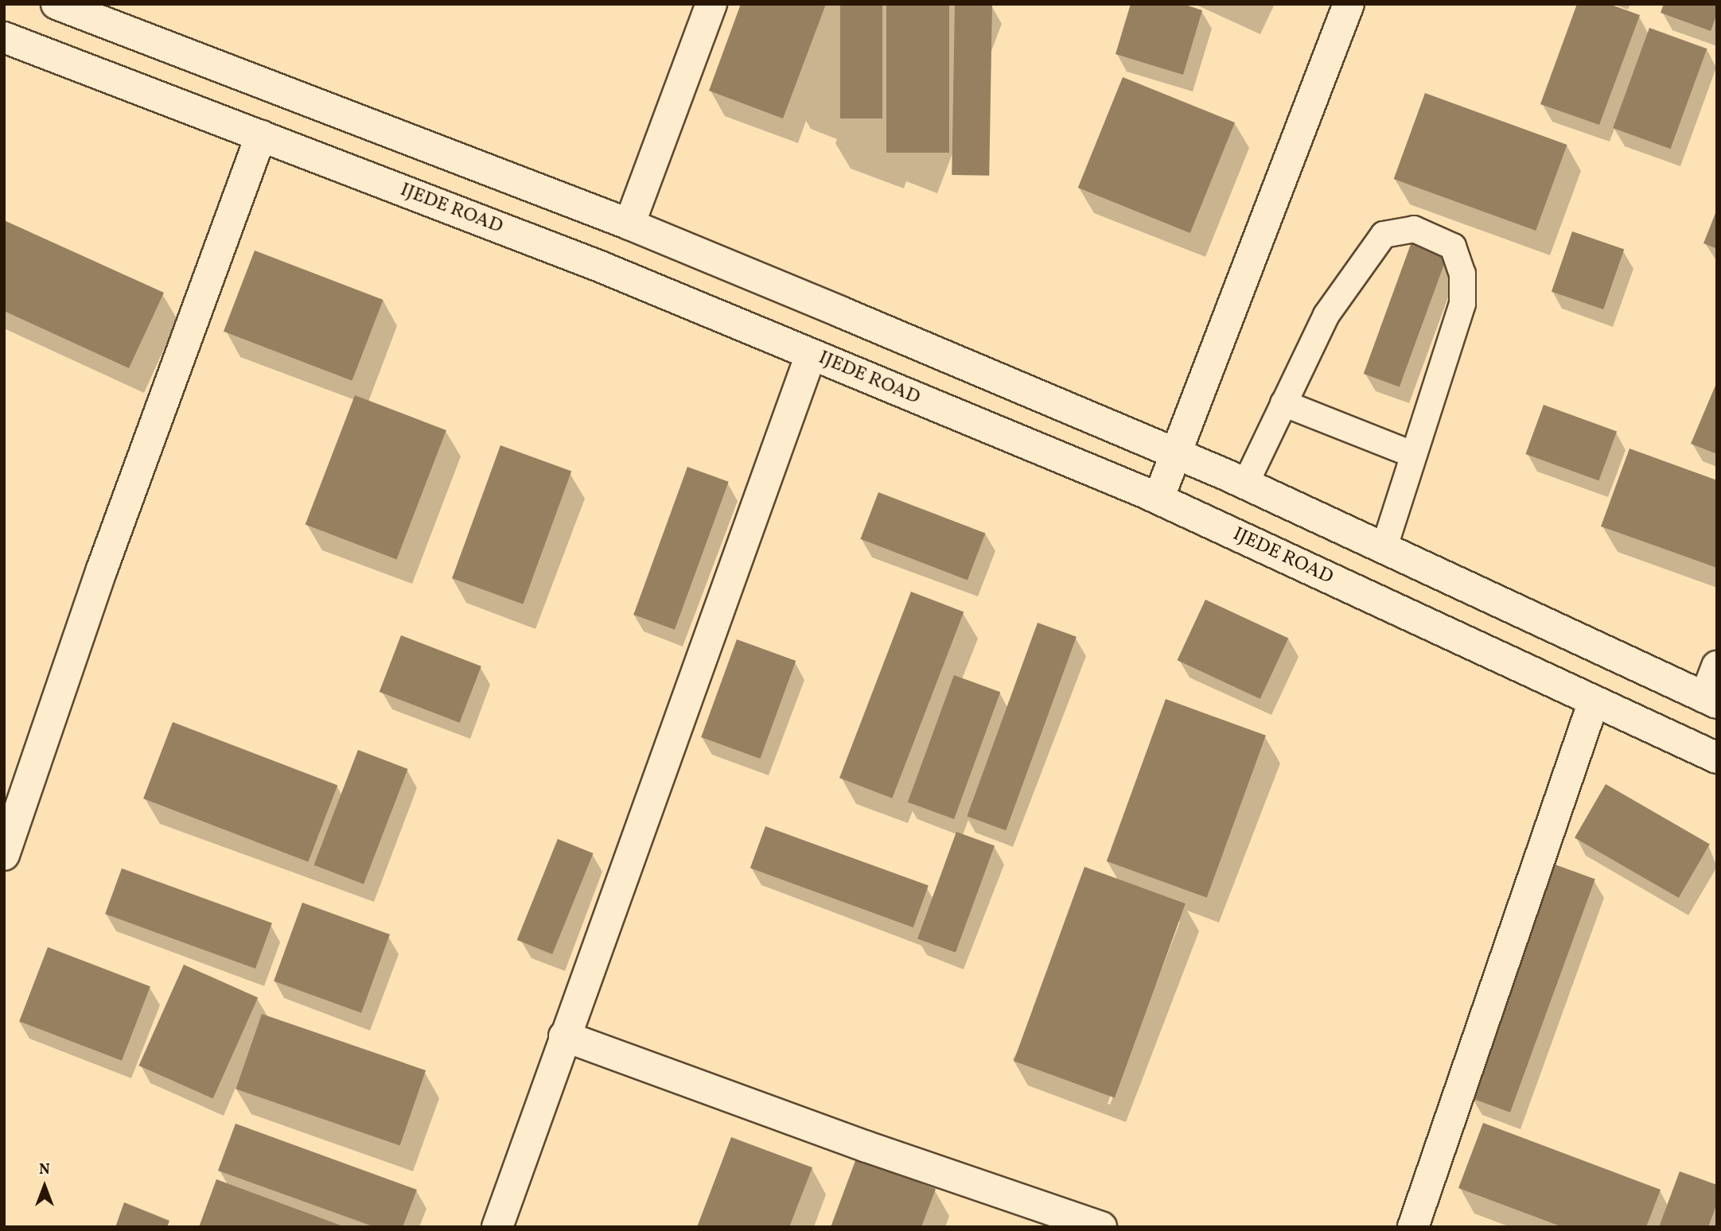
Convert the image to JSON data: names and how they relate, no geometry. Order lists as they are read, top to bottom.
{
  "streets": {
    "main road": ["IJEDE ROAD"]
  },
  "north": "top"
}
